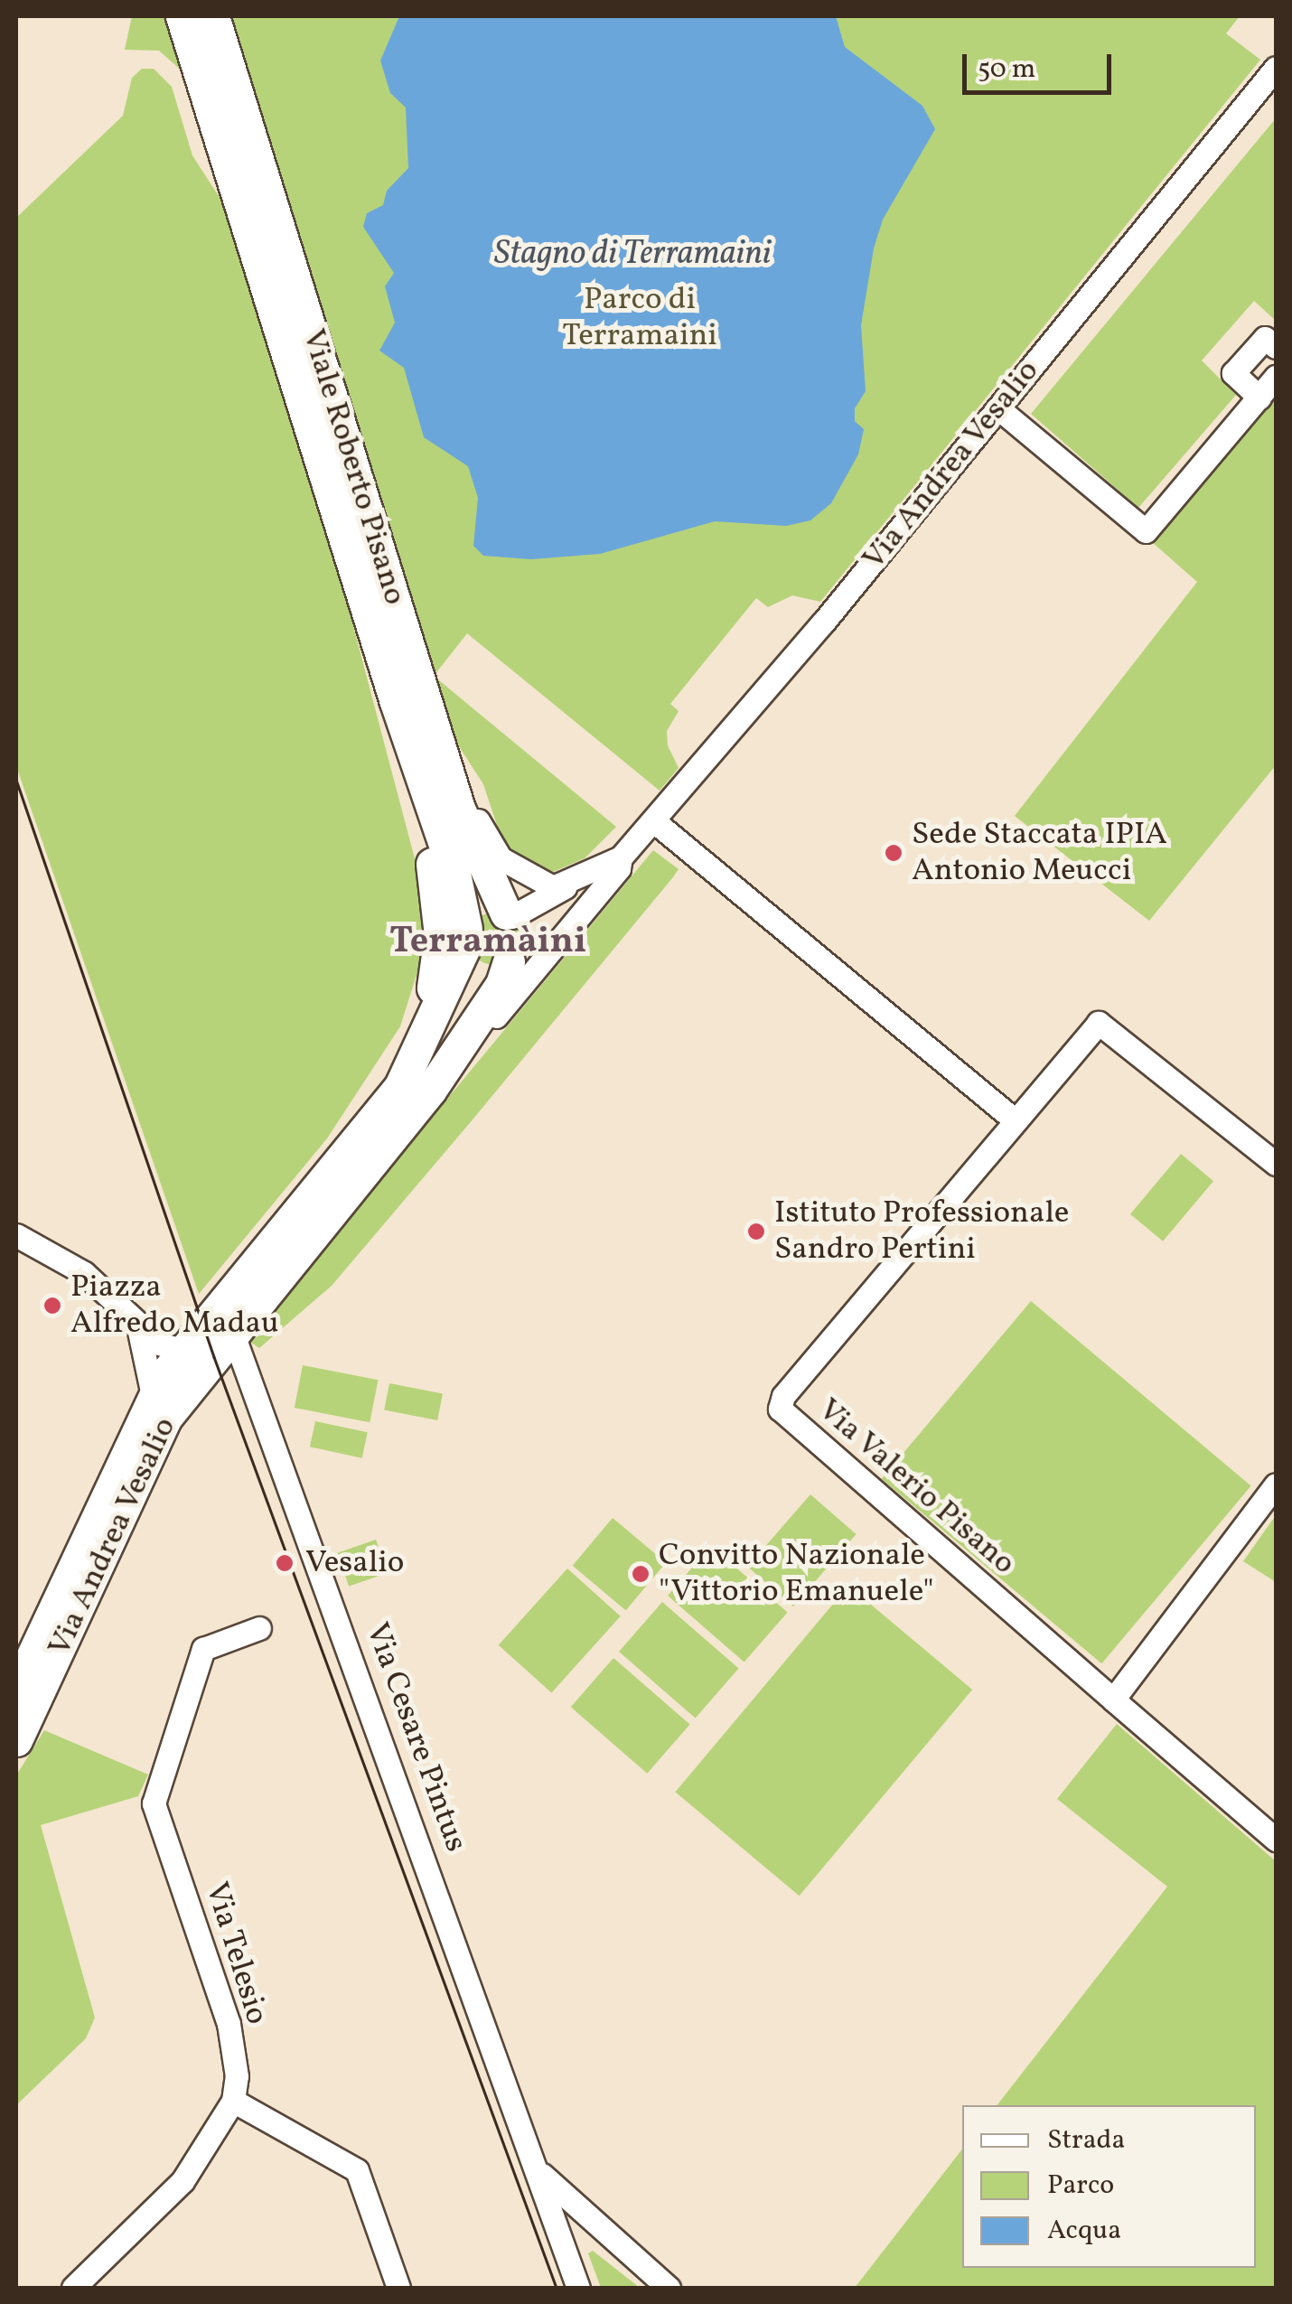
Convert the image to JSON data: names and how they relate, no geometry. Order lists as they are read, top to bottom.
{
  "streets": {
    "main road": ["Via Andrea Vesalio", "Viale Roberto Pisano"],
    "street": ["Via Valerio Pisano", "Via Cesare Pintus", "Via Telesio"]
  },
  "crossings": [
    ["Via Andrea Vesalio", "Viale Roberto Pisano"],
    ["Via Andrea Vesalio", "Via Cesare Pintus"]
  ],
  "districts": ["Terramàini"],
  "water": ["Stagno di Terramaini"],
  "parks": ["Parco di Terramaini"],
  "places": [
    "Sede Staccata IPIA Antonio Meucci",
    "Istituto Professionale Sandro Pertini",
    "Piazza Alfredo Madau",
    "Vesalio",
    "Convitto Nazionale \"Vittorio Emanuele\""
  ],
  "legend": ["Strada", "Parco", "Acqua"],
  "scale_bar": "50 m"
}
